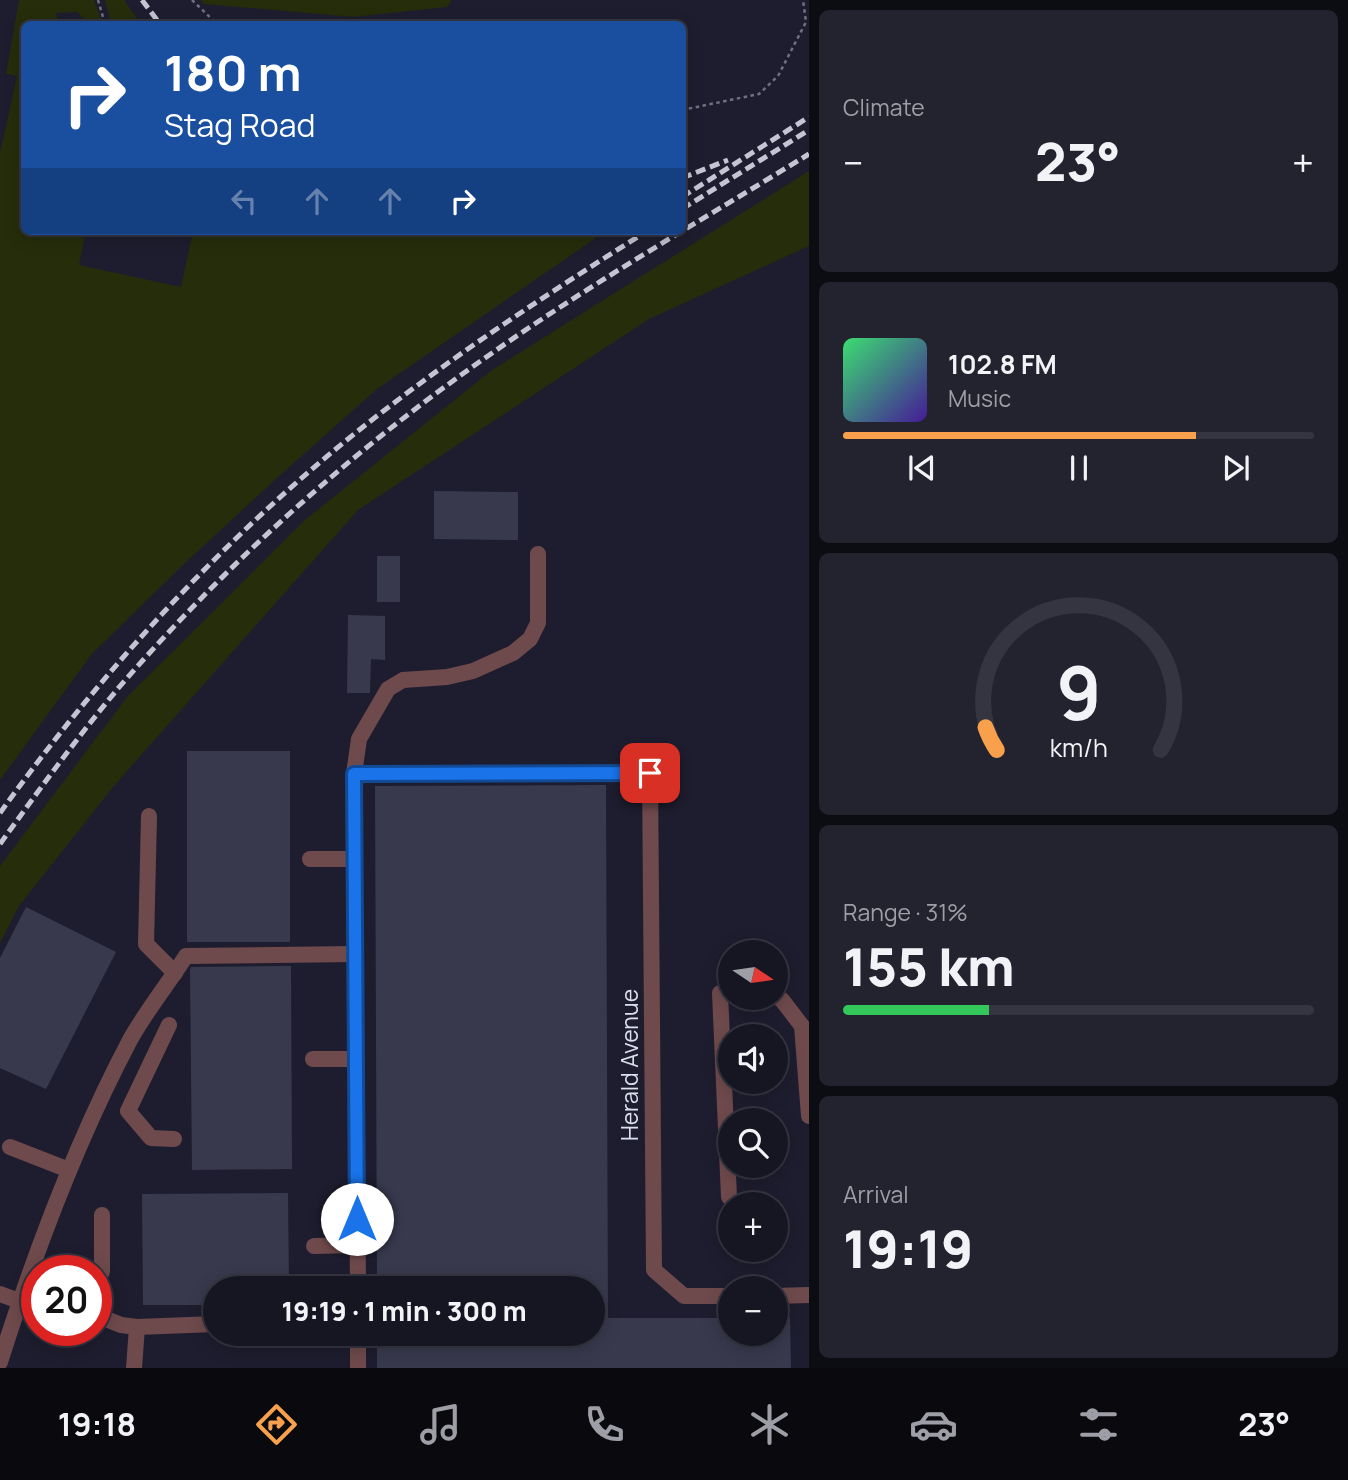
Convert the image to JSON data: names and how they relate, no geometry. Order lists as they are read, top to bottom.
{
  "streets": {
    "lane": ["Herald Avenue"]
  },
  "north": "right",
  "page": {
    "tile": [
      "Climate",
      ["Range · 31%", "155 km"],
      ["Arrival", "19:19"]
    ],
    "turn": ["180 m", "Stag Road"],
    "heat": ["−", "23°", "+"],
    "song": ["102.8 FM", "Music"],
    "map_buttons": ["+", "−"],
    "limit": "20",
    "trip": "19:19 · 1 min · 300 m",
    "tabs": ["19:18", "23°"],
    "gauge": ["9", "km/h"]
  }
}
